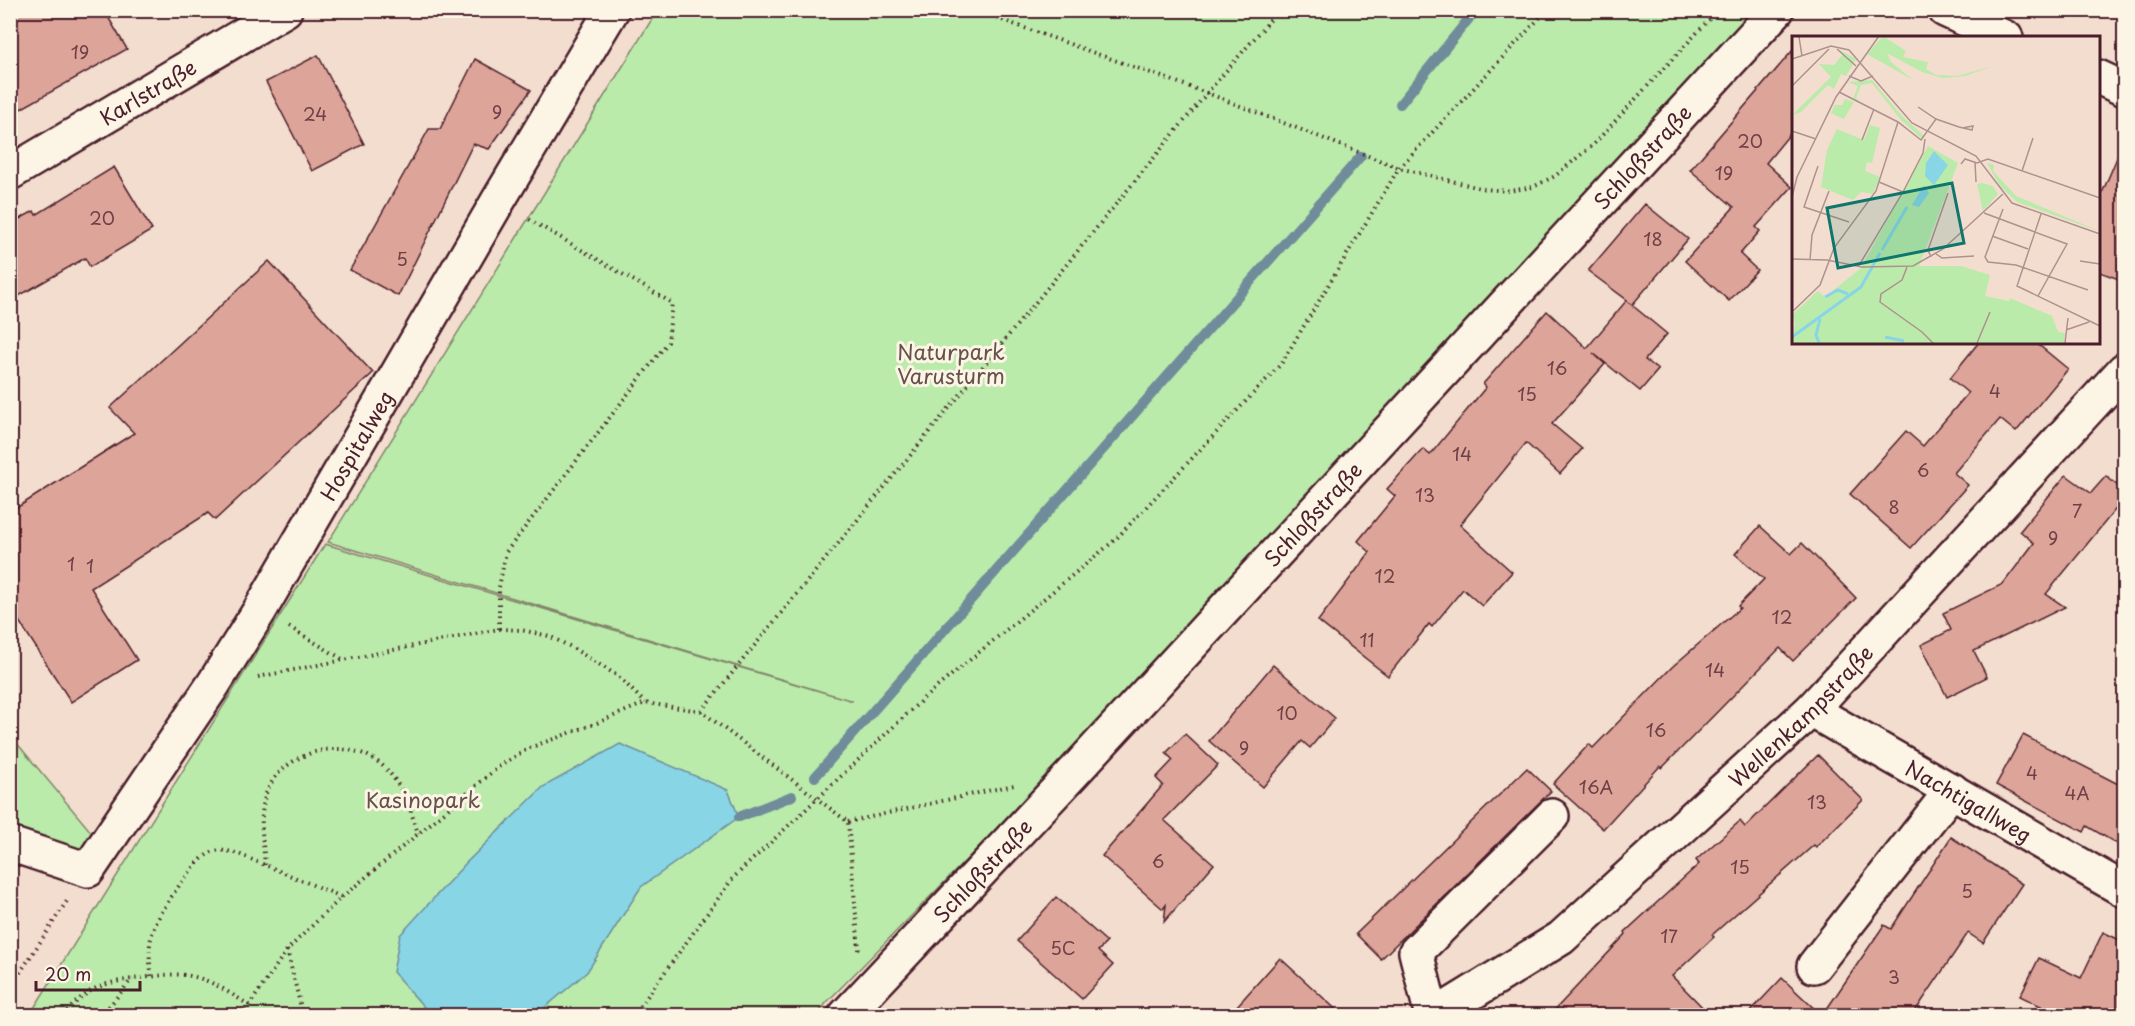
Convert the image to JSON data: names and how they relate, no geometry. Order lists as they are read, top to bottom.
{
  "streets": {
    "street": [
      "Karlstraße",
      "Schloßstraße",
      "Hospitalweg",
      "Wellenkampstraße",
      "Nachtigallweg"
    ]
  },
  "crossings": [
    ["Wellenkampstraße", "Nachtigallweg"]
  ],
  "parks": ["Naturpark Varusturm", "Kasinopark"],
  "house_numbers": [
    "19",
    "9",
    "24",
    "20",
    "19",
    "20",
    "18",
    "5",
    "16",
    "4",
    "15",
    "14",
    "6",
    "13",
    "8",
    "7",
    "9",
    "1",
    "1",
    "12",
    "12",
    "11",
    "14",
    "10",
    "16",
    "9",
    "4",
    "16A",
    "4A",
    "13",
    "6",
    "15",
    "5",
    "17",
    "5C",
    "3"
  ],
  "scale_bar": "20 m"
}
